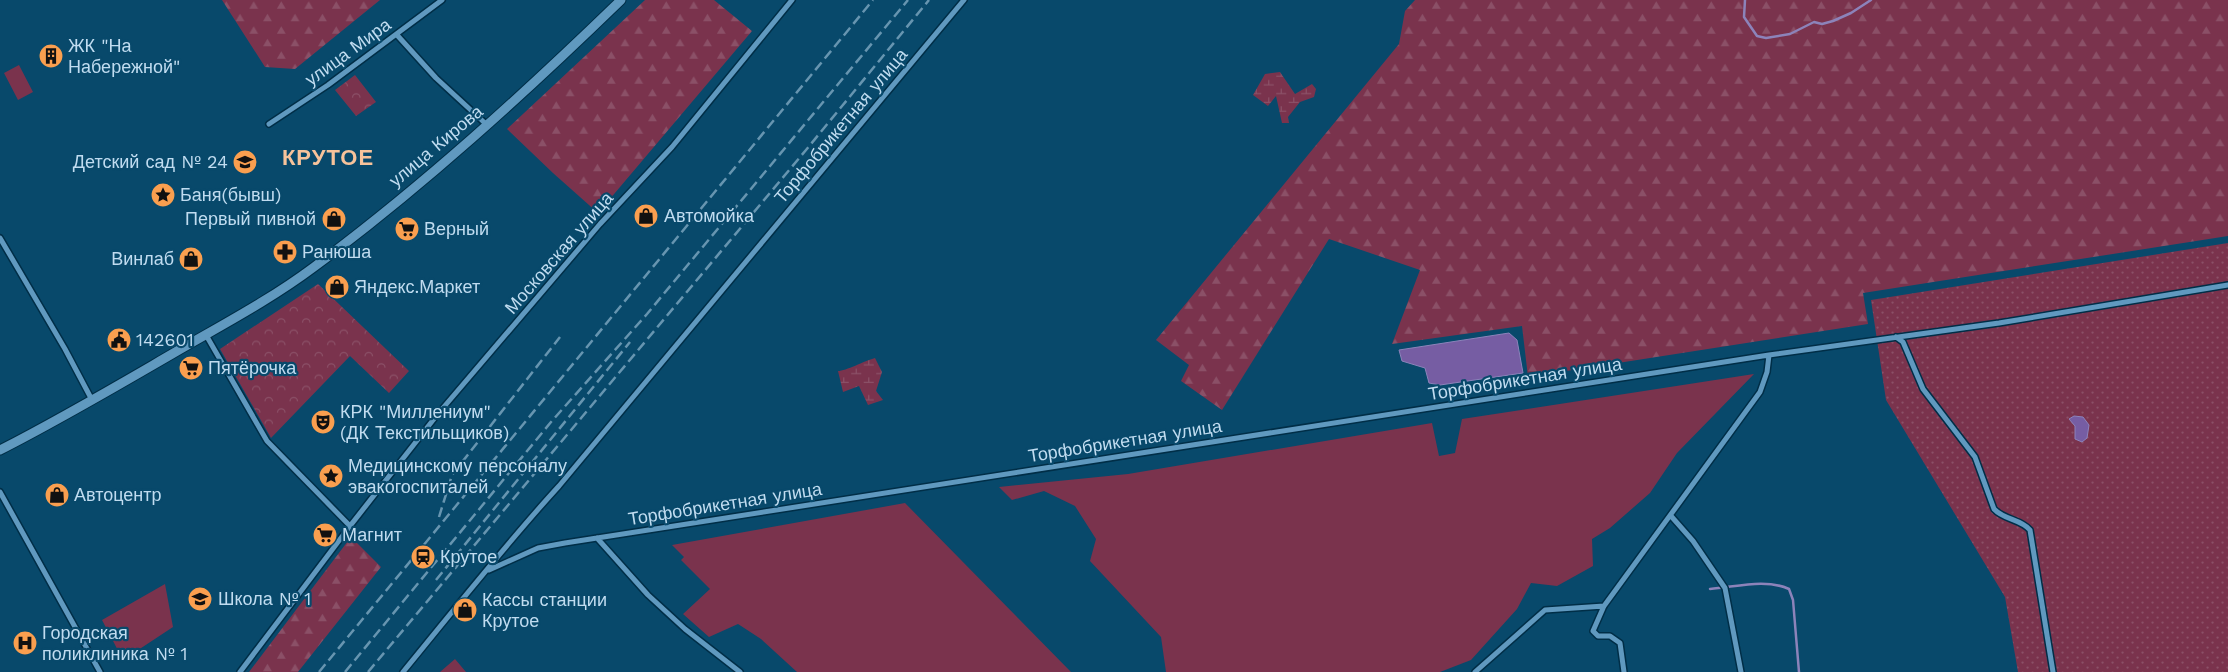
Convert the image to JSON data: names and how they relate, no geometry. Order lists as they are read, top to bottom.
{
  "streets": {
    "street": [
      "улица Мира",
      "Торфобрикетная улица",
      "улица Кирова",
      "Московская улица"
    ]
  },
  "districts": ["КРУТОЕ"],
  "places": {
    "building": ["ЖК \"На Набережной\""],
    "school or university": ["Детский сад № 24", "Школа № 1"],
    "place": ["Баня(бывш)", "Медицинскому персоналу эвакогоспиталей"],
    "shop": [
      "Автомойка",
      "Первый пивной",
      "Винлаб",
      "Яндекс.Маркет",
      "Автоцентр",
      "Кассы станции Крутое"
    ],
    "supermarket": ["Верный", "Пятёрочка", "Магнит"],
    "pharmacy": ["Ранюша"],
    "public building": ["142601"],
    "theatre": ["КРК \"Миллениум\" (ДК Текстильщиков)"],
    "station": ["Крутое"],
    "hospital": ["Городская поликлиника № 1"]
  }
}
